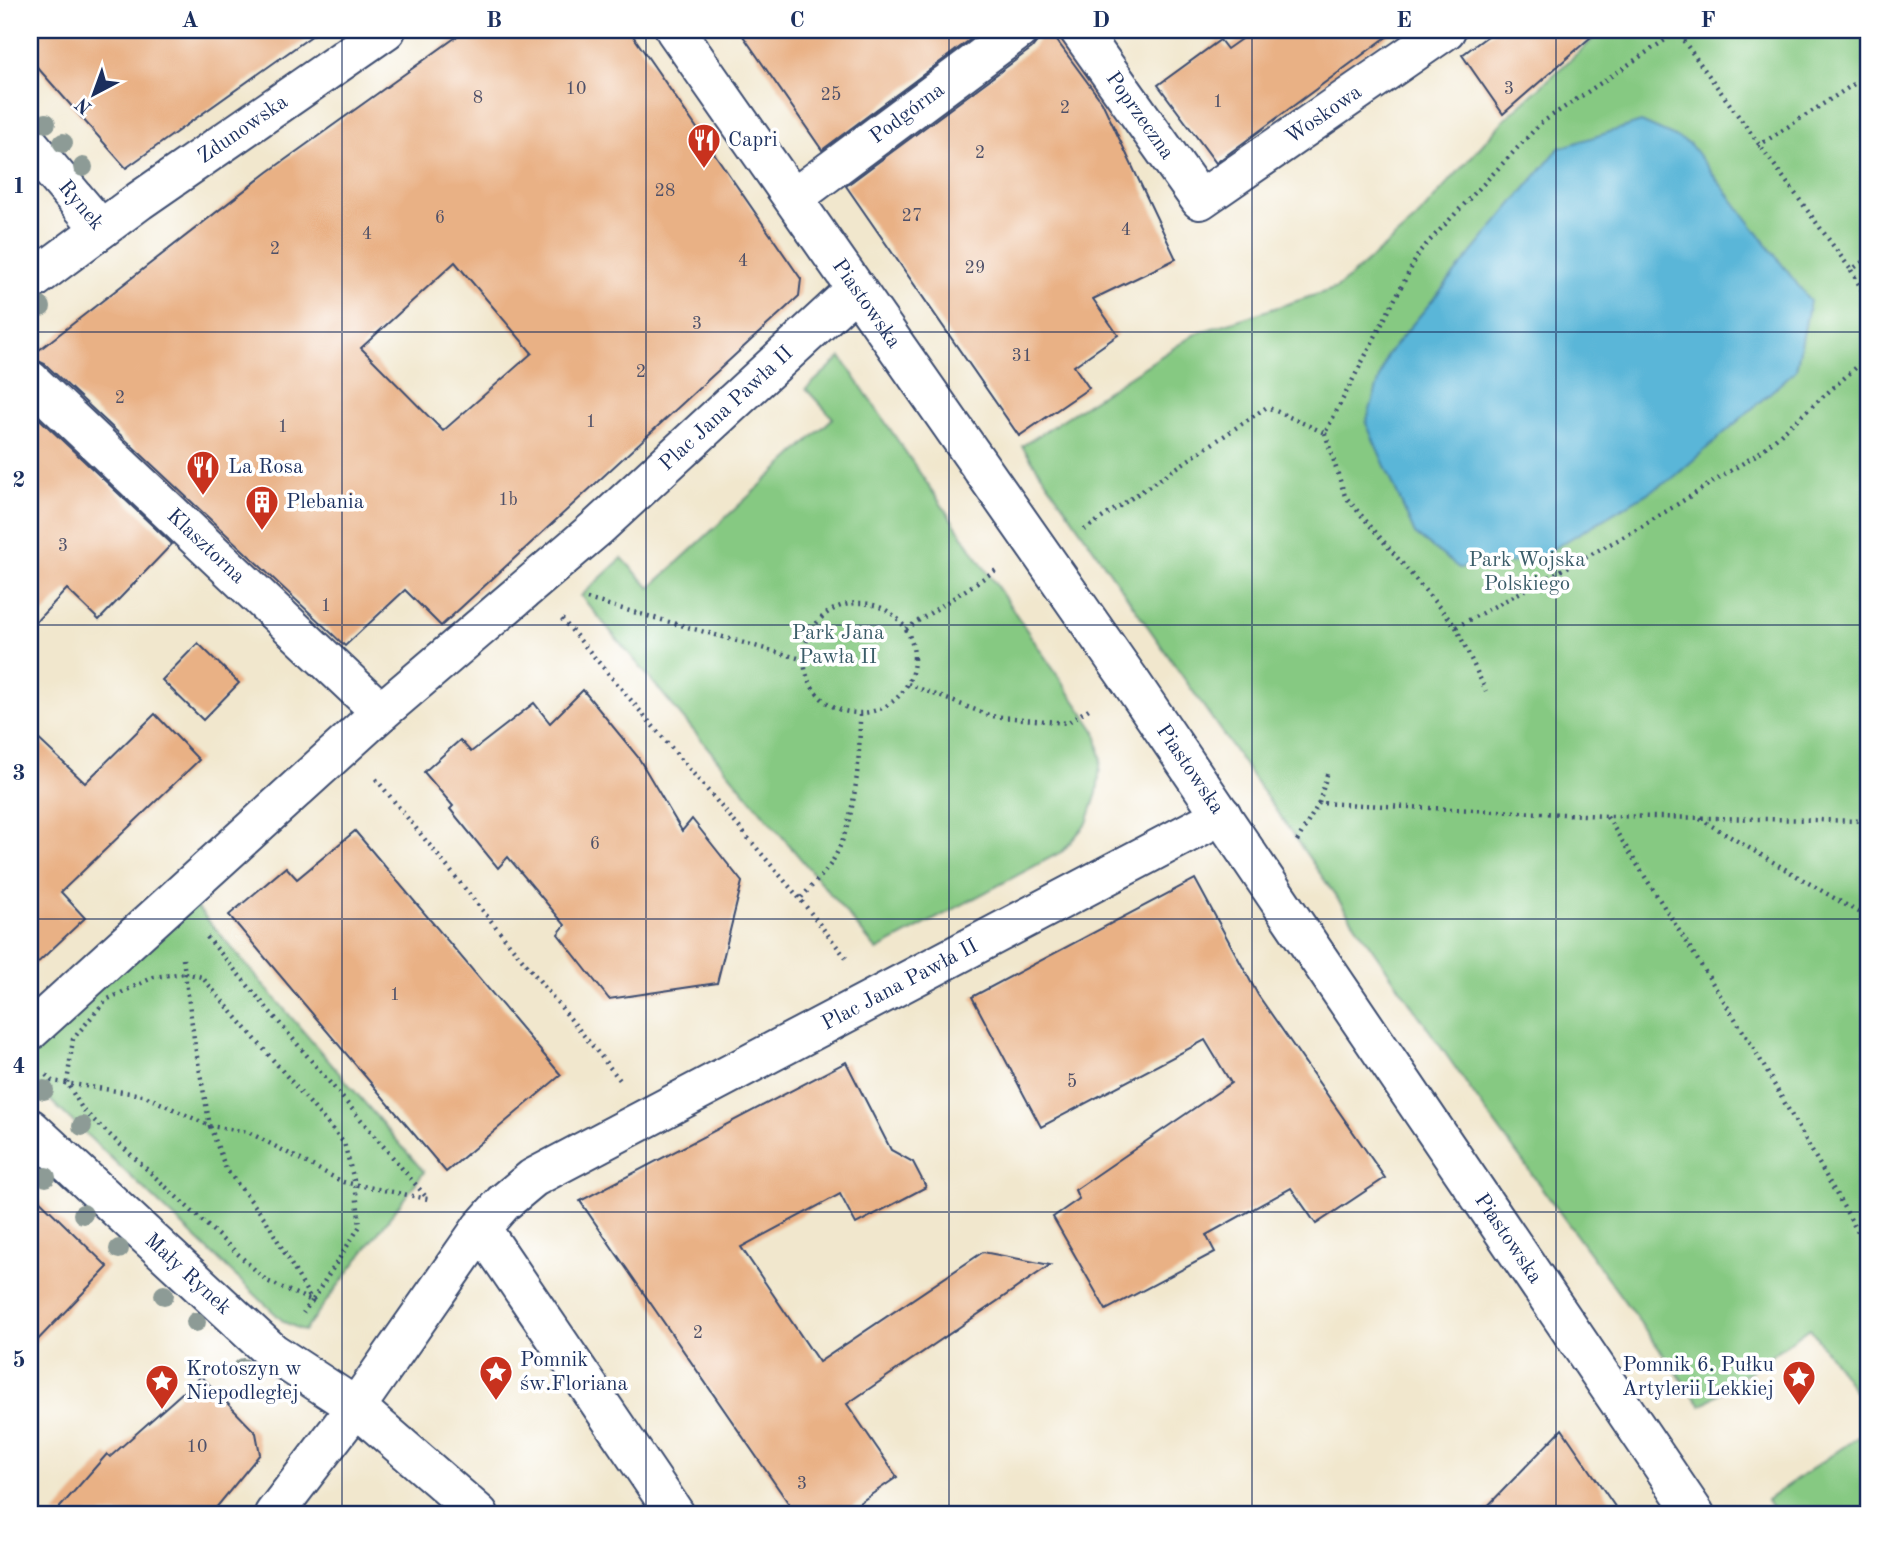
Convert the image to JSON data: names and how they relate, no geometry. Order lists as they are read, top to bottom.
{
  "streets": {
    "street": [
      "Podgórna",
      "Poprzeczna",
      "Woskowa",
      "Zdunowska",
      "Rynek",
      "Piastowska",
      "Plac Jana Pawła II",
      "Klasztorna",
      "Mały Rynek"
    ]
  },
  "crossings": [
    ["Podgórna", "Piastowska"],
    ["Poprzeczna", "Woskowa"],
    ["Zdunowska", "Rynek"],
    ["Piastowska", "Plac Jana Pawła II"],
    ["Plac Jana Pawła II", "Klasztorna"]
  ],
  "parks": ["Park Wojska Polskiego", "Park Jana Pawła II"],
  "places": {
    "restaurant": ["Capri", "La Rosa"],
    "building": ["Plebania"],
    "place": ["Pomnik św.Floriana", "Pomnik 6. Pułku Artylerii Lekkiej", "Krotoszyn w Niepodległej"]
  },
  "house_numbers": [
    "10",
    "3",
    "25",
    "8",
    "1",
    "2",
    "2",
    "28",
    "27",
    "6",
    "4",
    "4",
    "2",
    "4",
    "29",
    "3",
    "31",
    "2",
    "2",
    "1",
    "1",
    "1b",
    "3",
    "1",
    "6",
    "1",
    "5",
    "2",
    "10",
    "3"
  ],
  "north": "bottom left",
  "grid": {
    "columns": [
      "A",
      "B",
      "C",
      "D",
      "E",
      "F"
    ],
    "rows": [
      "1",
      "2",
      "3",
      "4",
      "5"
    ]
  }
}
